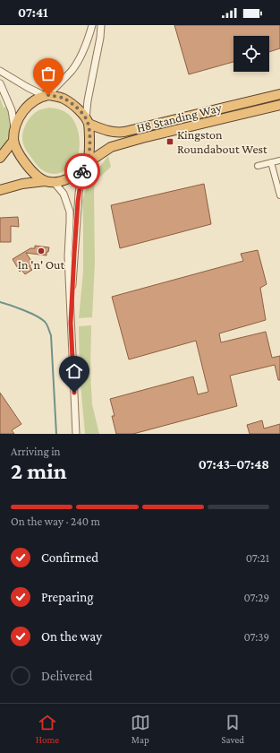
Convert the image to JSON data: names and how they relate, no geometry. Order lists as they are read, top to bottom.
{
  "streets": {
    "highway": ["H8 Standing Way"]
  },
  "places": {
    "transit": ["Kingston Roundabout West"],
    "other": ["In 'n' Out"]
  },
  "page": {
    "status": "07:41",
    "heading": ["2 min", "Arriving in", "07:43–07:48"],
    "bar": "On the way · 240 m",
    "list": [
      ["Confirmed", "07:21"],
      ["Preparing", "07:29"],
      ["On the way", "07:39"],
      "Delivered"
    ],
    "tabs": ["Home", "Map", "Saved"]
  }
}
